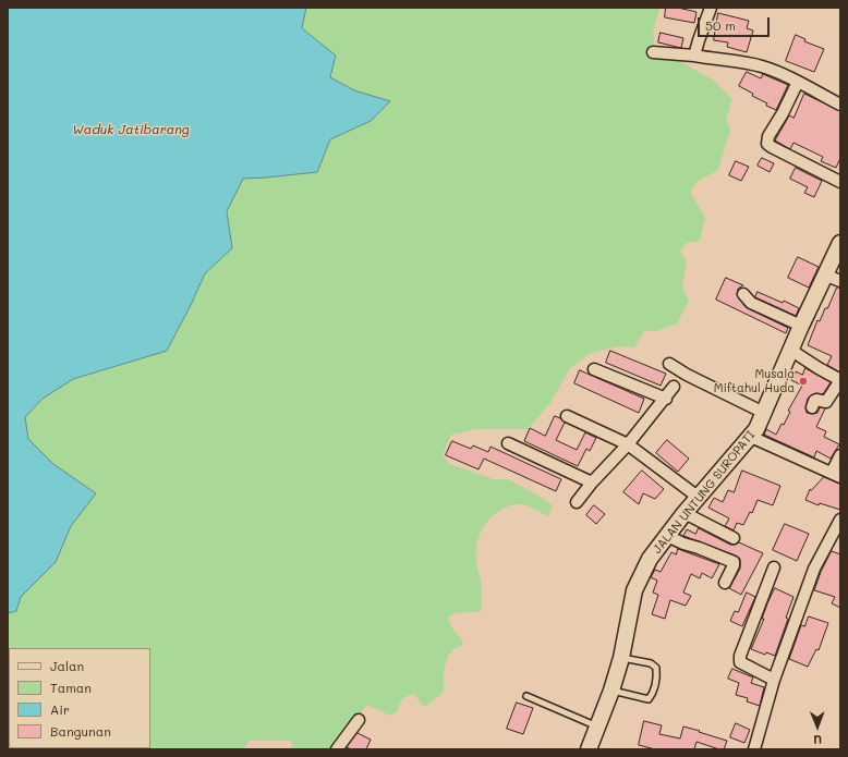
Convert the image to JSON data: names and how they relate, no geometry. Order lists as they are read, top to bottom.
{
  "streets": {
    "main road": ["JALAN UNTUNG SUROPATI"]
  },
  "water": ["Waduk Jatibarang"],
  "places": ["Musala Miftahul Huda"],
  "legend": [
    "Jalan",
    "Taman",
    "Air",
    "Bangunan"
  ],
  "scale_bar": "50 m",
  "north": "bottom"
}
